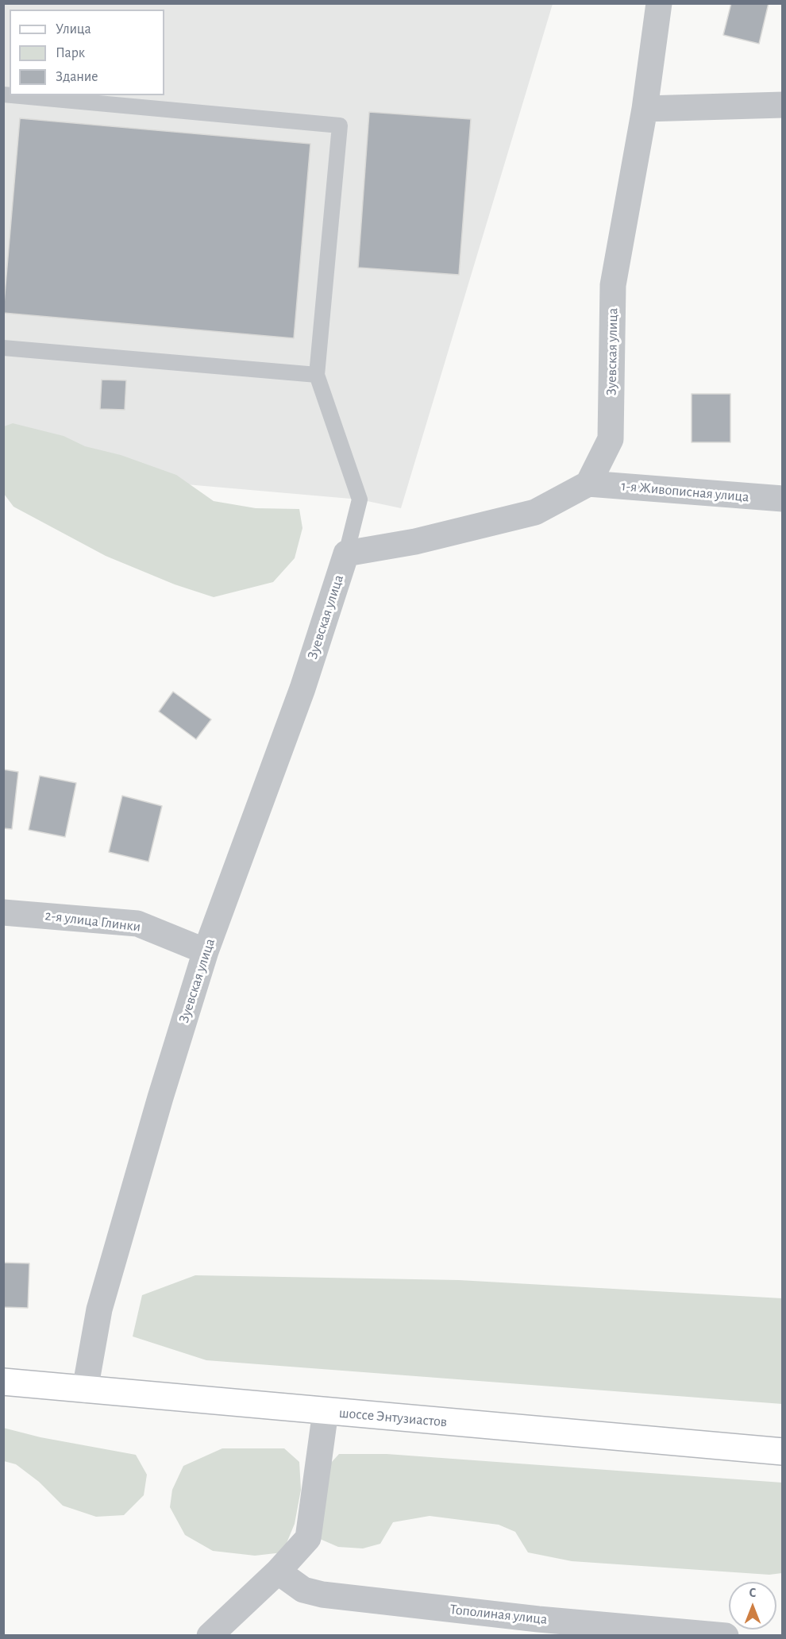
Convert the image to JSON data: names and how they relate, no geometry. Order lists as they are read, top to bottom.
{
  "streets": {
    "main road": ["шоссе Энтузиастов"],
    "street": [
      "Зуевская улица",
      "1-я Живописная улица",
      "2-я улица Глинки",
      "Тополиная улица"
    ]
  },
  "crossings": [
    ["Зуевская улица", "1-я Живописная улица"],
    ["Зуевская улица", "2-я улица Глинки"],
    ["Зуевская улица", "шоссе Энтузиастов"]
  ],
  "legend": ["Улица", "Парк", "Здание"],
  "north": "top"
}
